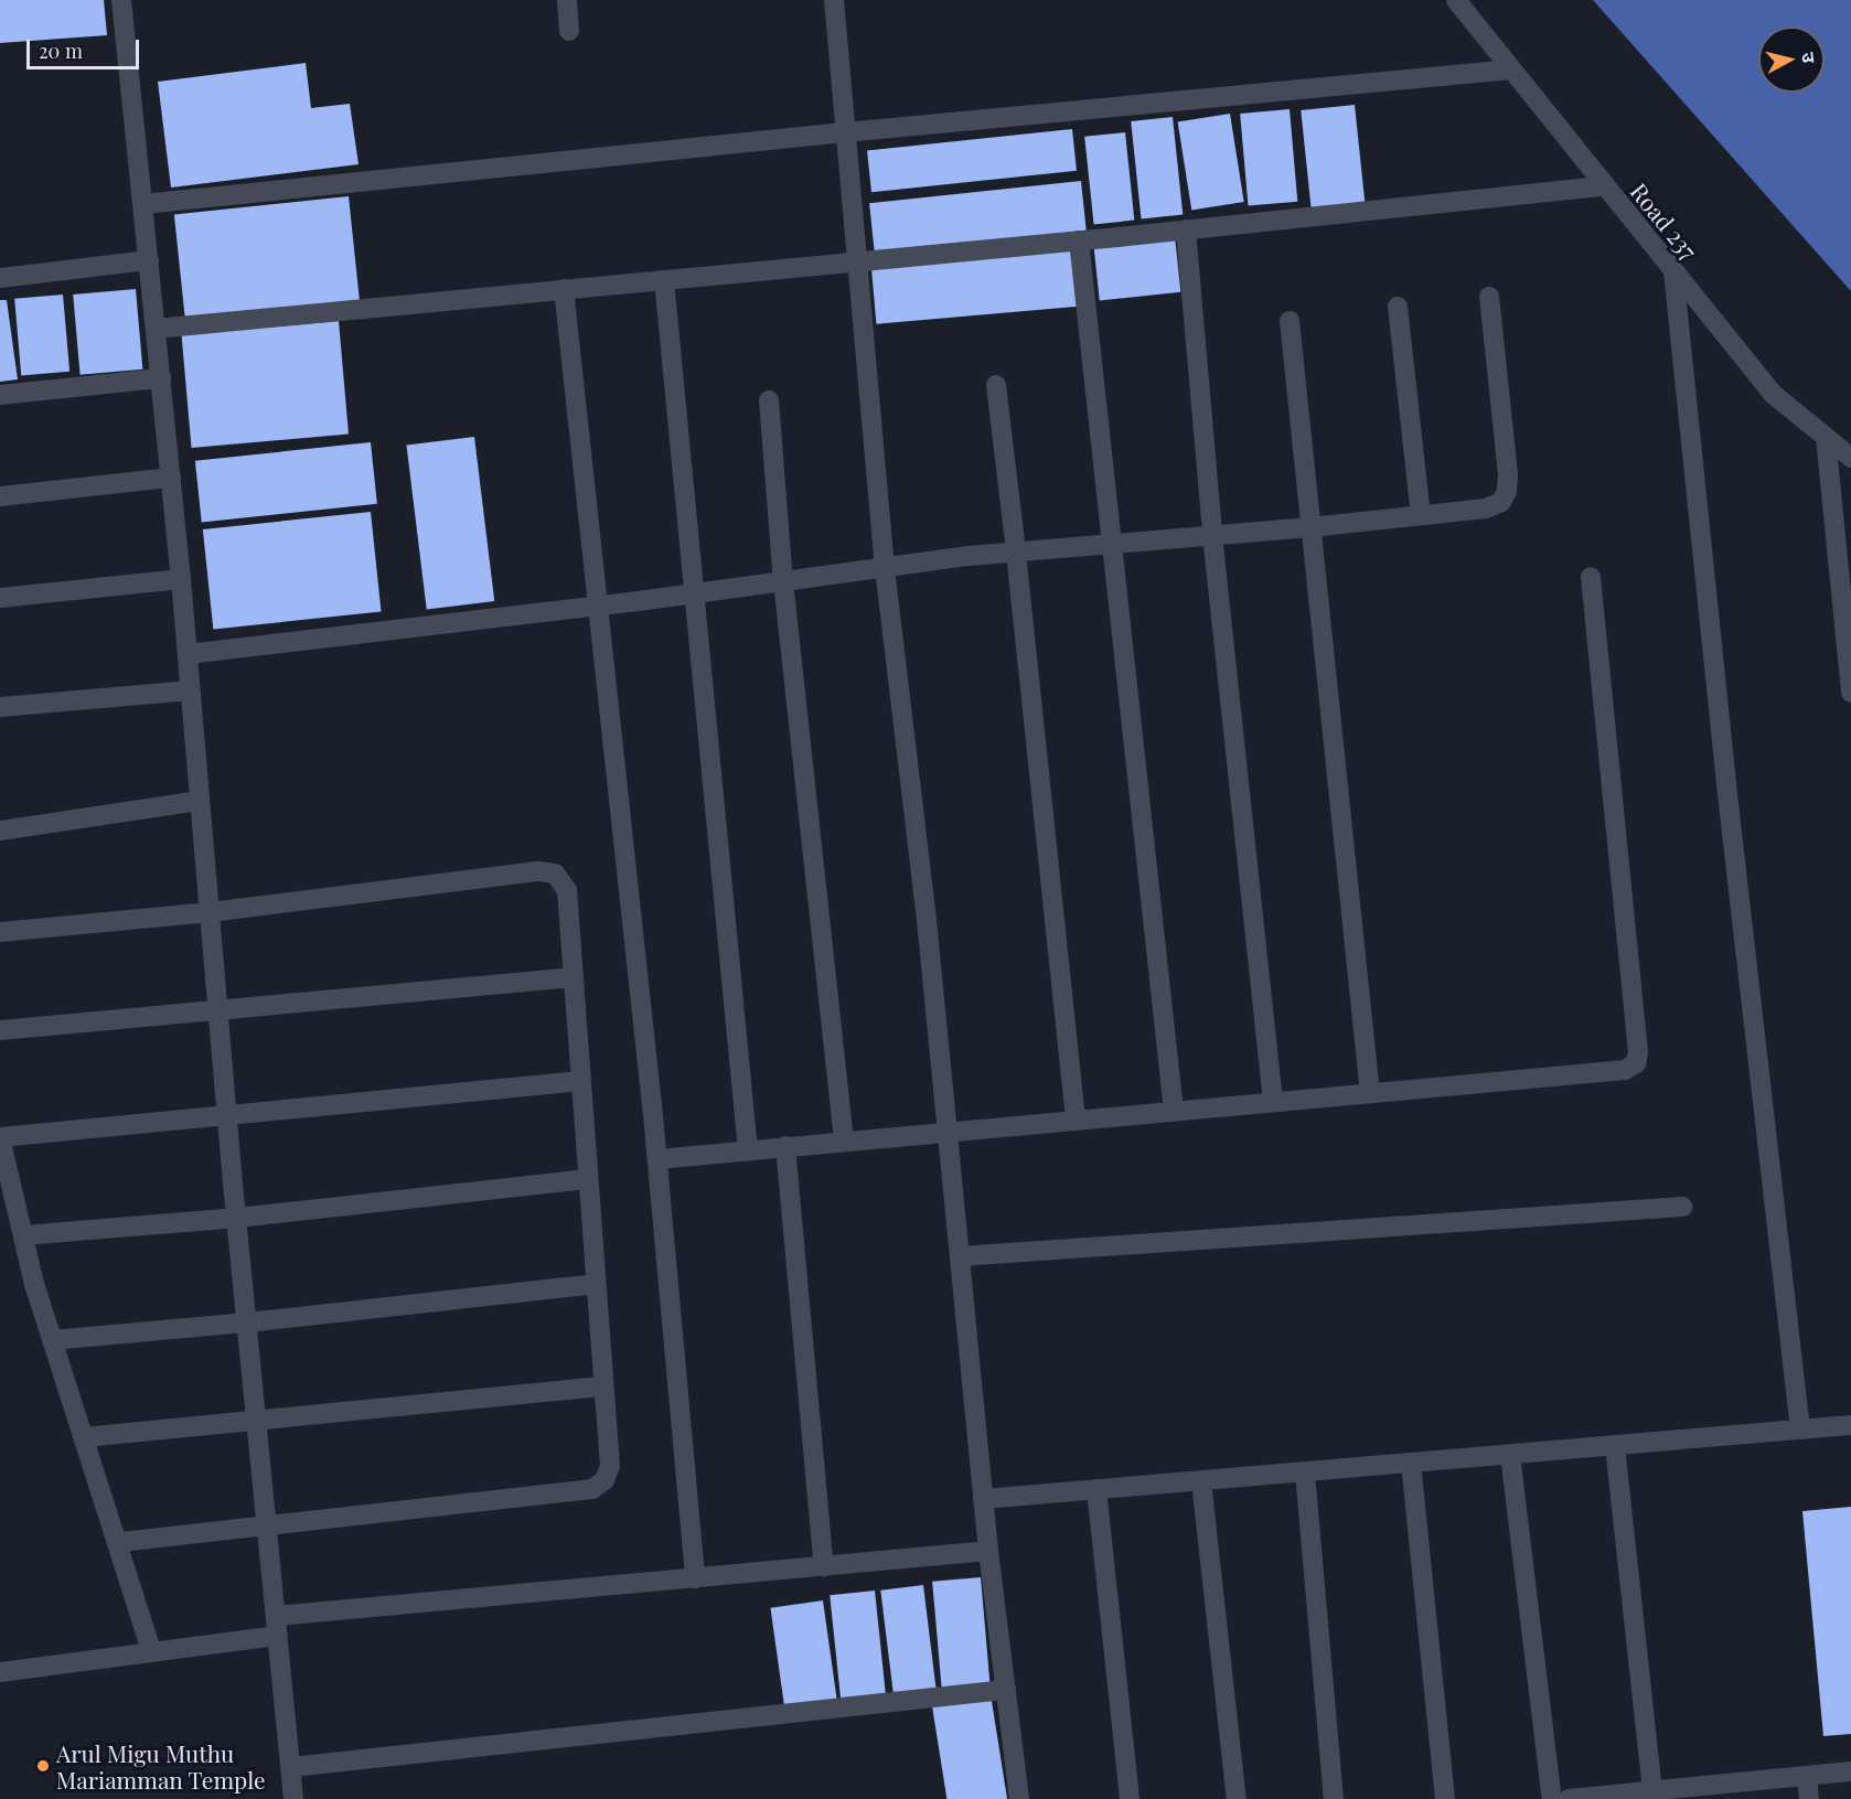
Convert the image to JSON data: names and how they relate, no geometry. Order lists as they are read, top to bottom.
{
  "streets": {
    "street": ["Road 237"]
  },
  "places": ["Arul Migu Muthu Mariamman Temple"],
  "scale_bar": "20 m",
  "north": "right"
}
